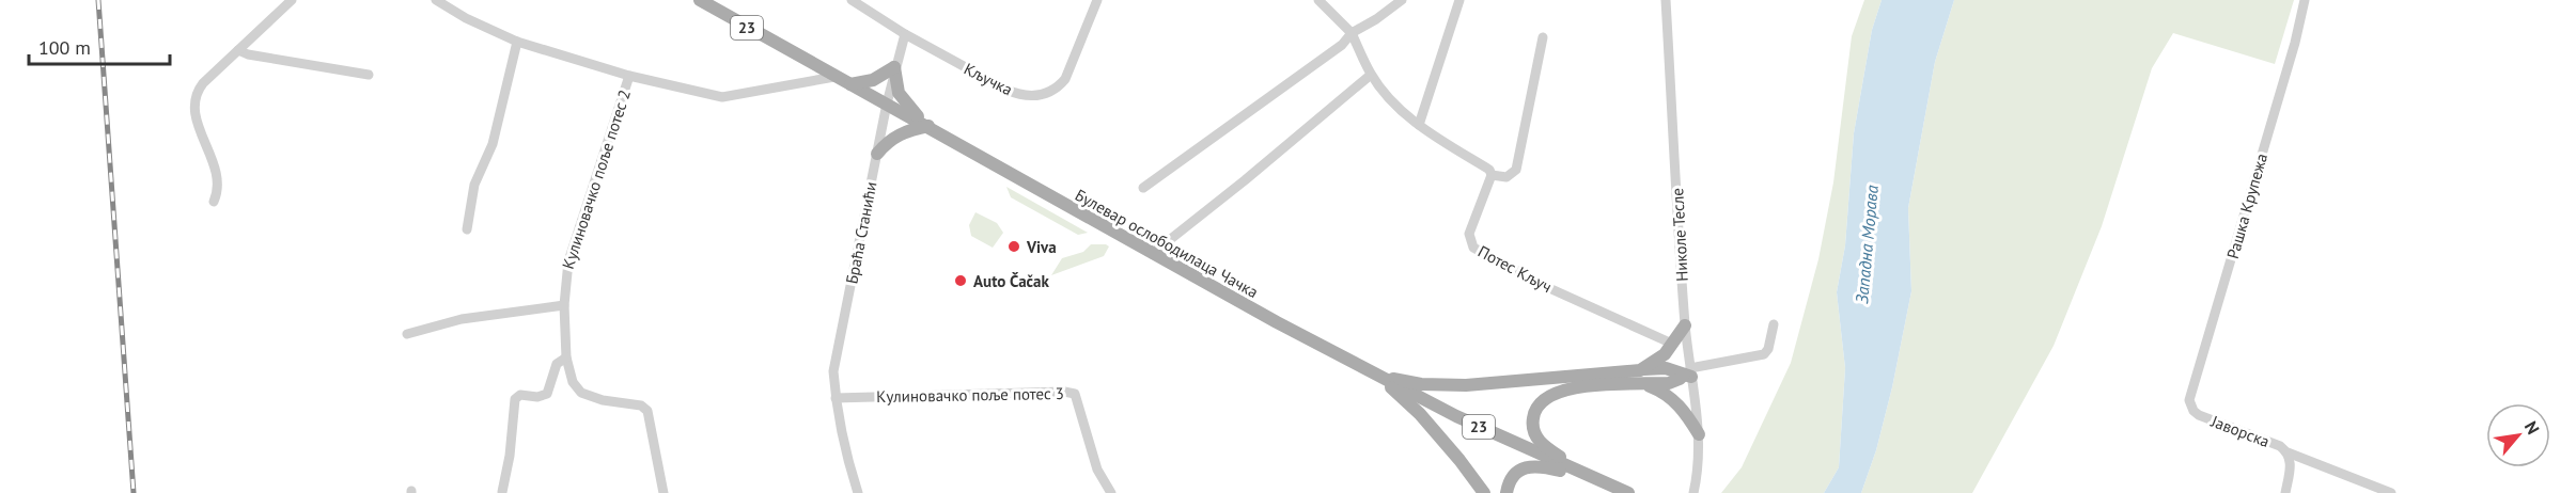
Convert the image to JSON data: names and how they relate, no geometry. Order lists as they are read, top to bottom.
{
  "streets": {
    "main road": ["23", "Булевар ослободилаца Чачка"],
    "street": [
      "Кључка",
      "Кулиновачко поље потес 2",
      "Рашка Крупежа",
      "Браћа Станићи",
      "Николе Тесле",
      "Потес Кључ",
      "Кулиновачко поље потес 3",
      "Јаворска"
    ]
  },
  "crossings": [
    ["Кључка", "Браћа Станићи"],
    ["Рашка Крупежа", "Јаворска"],
    ["Браћа Станићи", "Булевар ослободилаца Чачка"],
    ["Браћа Станићи", "Кулиновачко поље потес 3"]
  ],
  "water": ["Западна Морава"],
  "places": ["Viva", "Auto Čačak"],
  "scale_bar": "100 m",
  "north": "top right"
}
